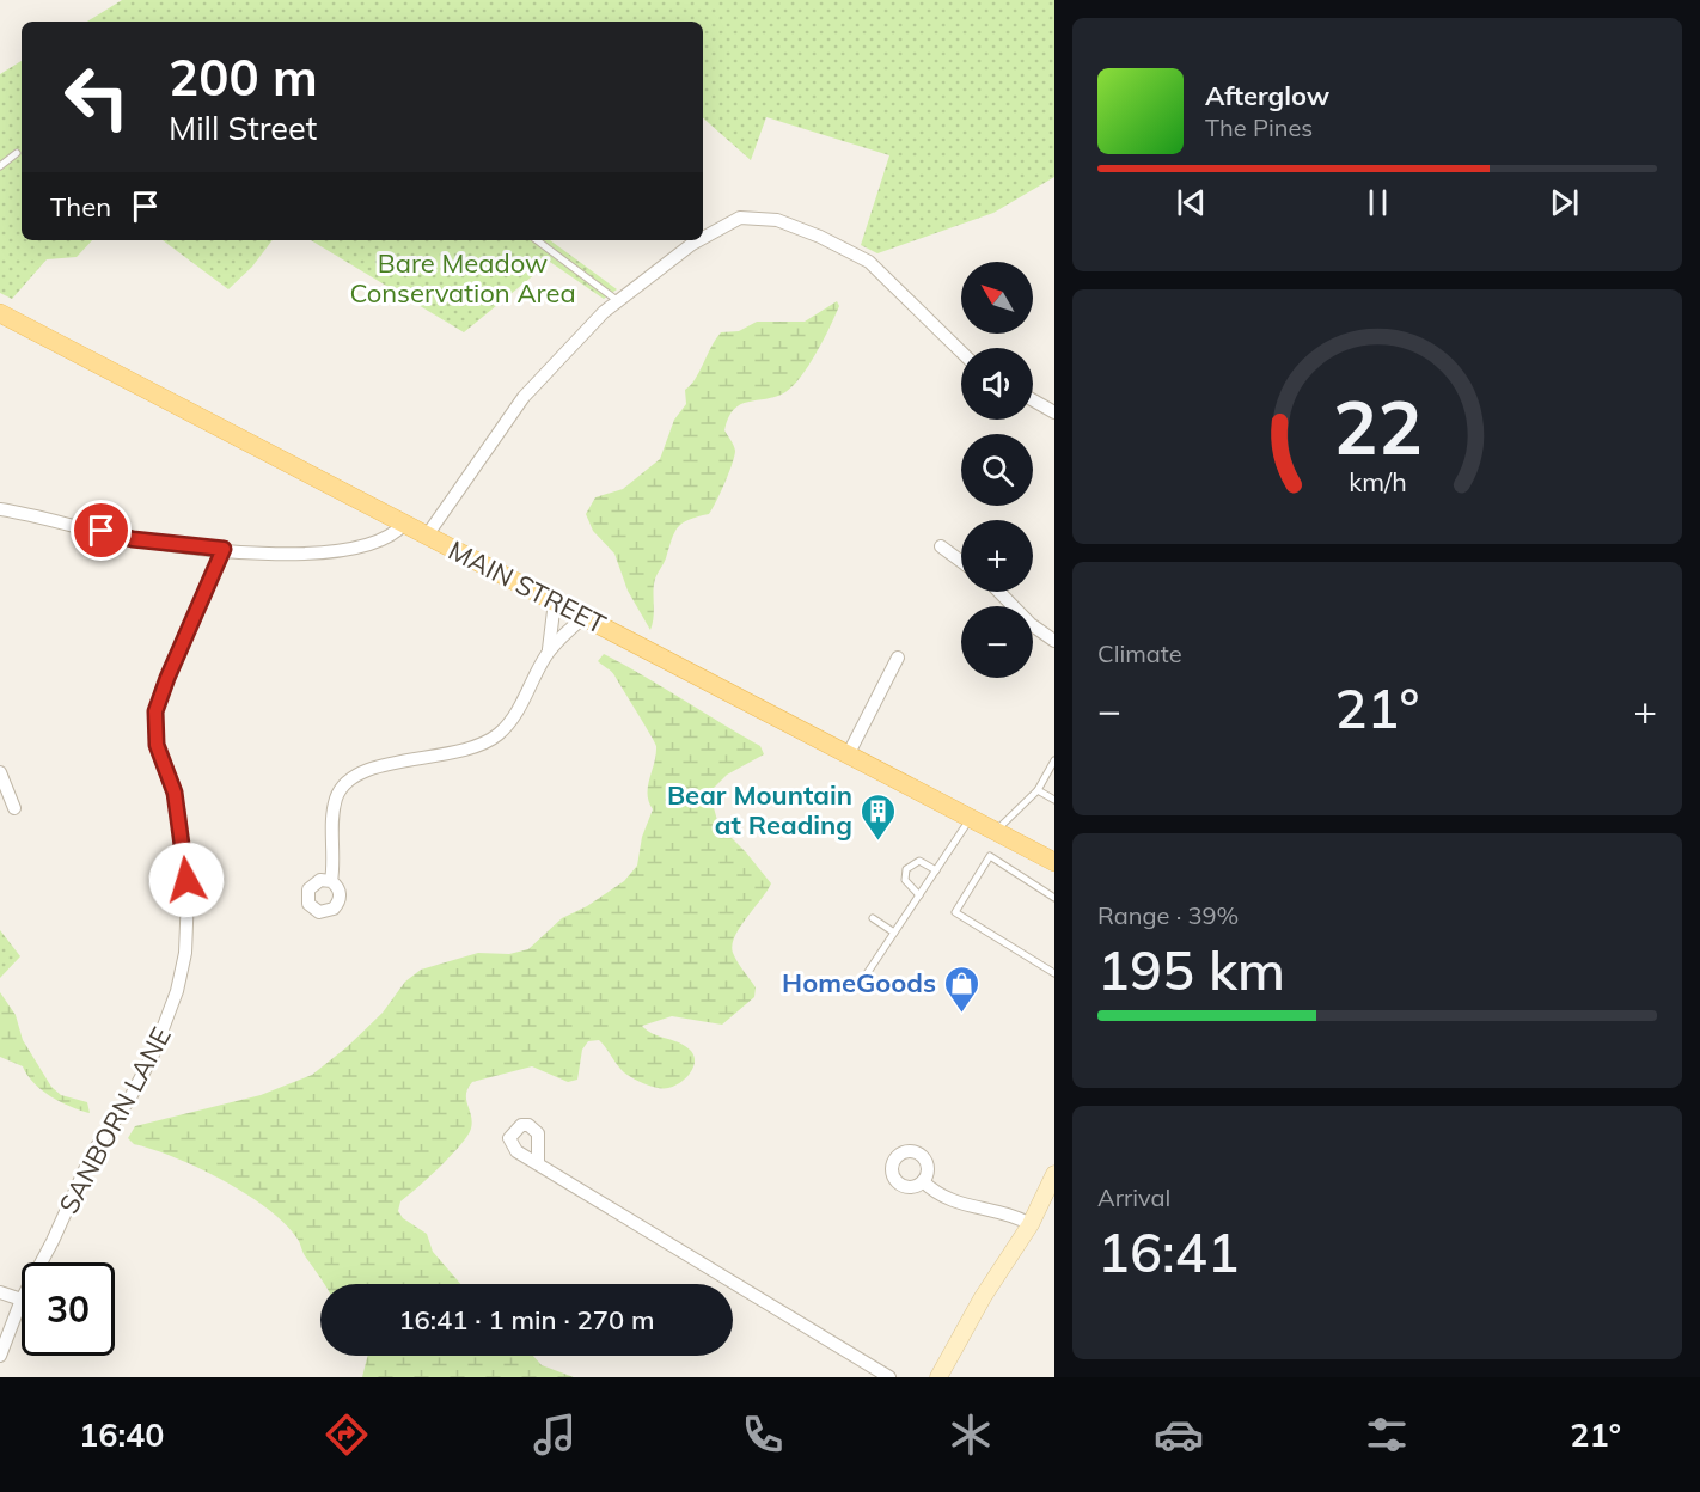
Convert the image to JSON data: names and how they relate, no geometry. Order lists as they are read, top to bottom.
{
  "streets": {
    "main road": ["MAIN STREET"],
    "street": ["SANBORN LANE"]
  },
  "parks": ["Bare Meadow Conservation Area"],
  "places": {
    "building": ["Bear Mountain at Reading"],
    "shop": ["HomeGoods"]
  },
  "north": "top left",
  "page": {
    "turn": ["200 m", "Mill Street"],
    "song": ["Afterglow", "The Pines"],
    "then": "Then",
    "map_buttons": ["+", "−"],
    "tile": [
      "Climate",
      ["Range · 39%", "195 km"],
      ["Arrival", "16:41"]
    ],
    "heat": ["−", "21°", "+"],
    "limit": "30",
    "trip": "16:41 · 1 min · 270 m",
    "tabs": ["16:40", "21°"],
    "gauge": ["22", "km/h"]
  }
}
